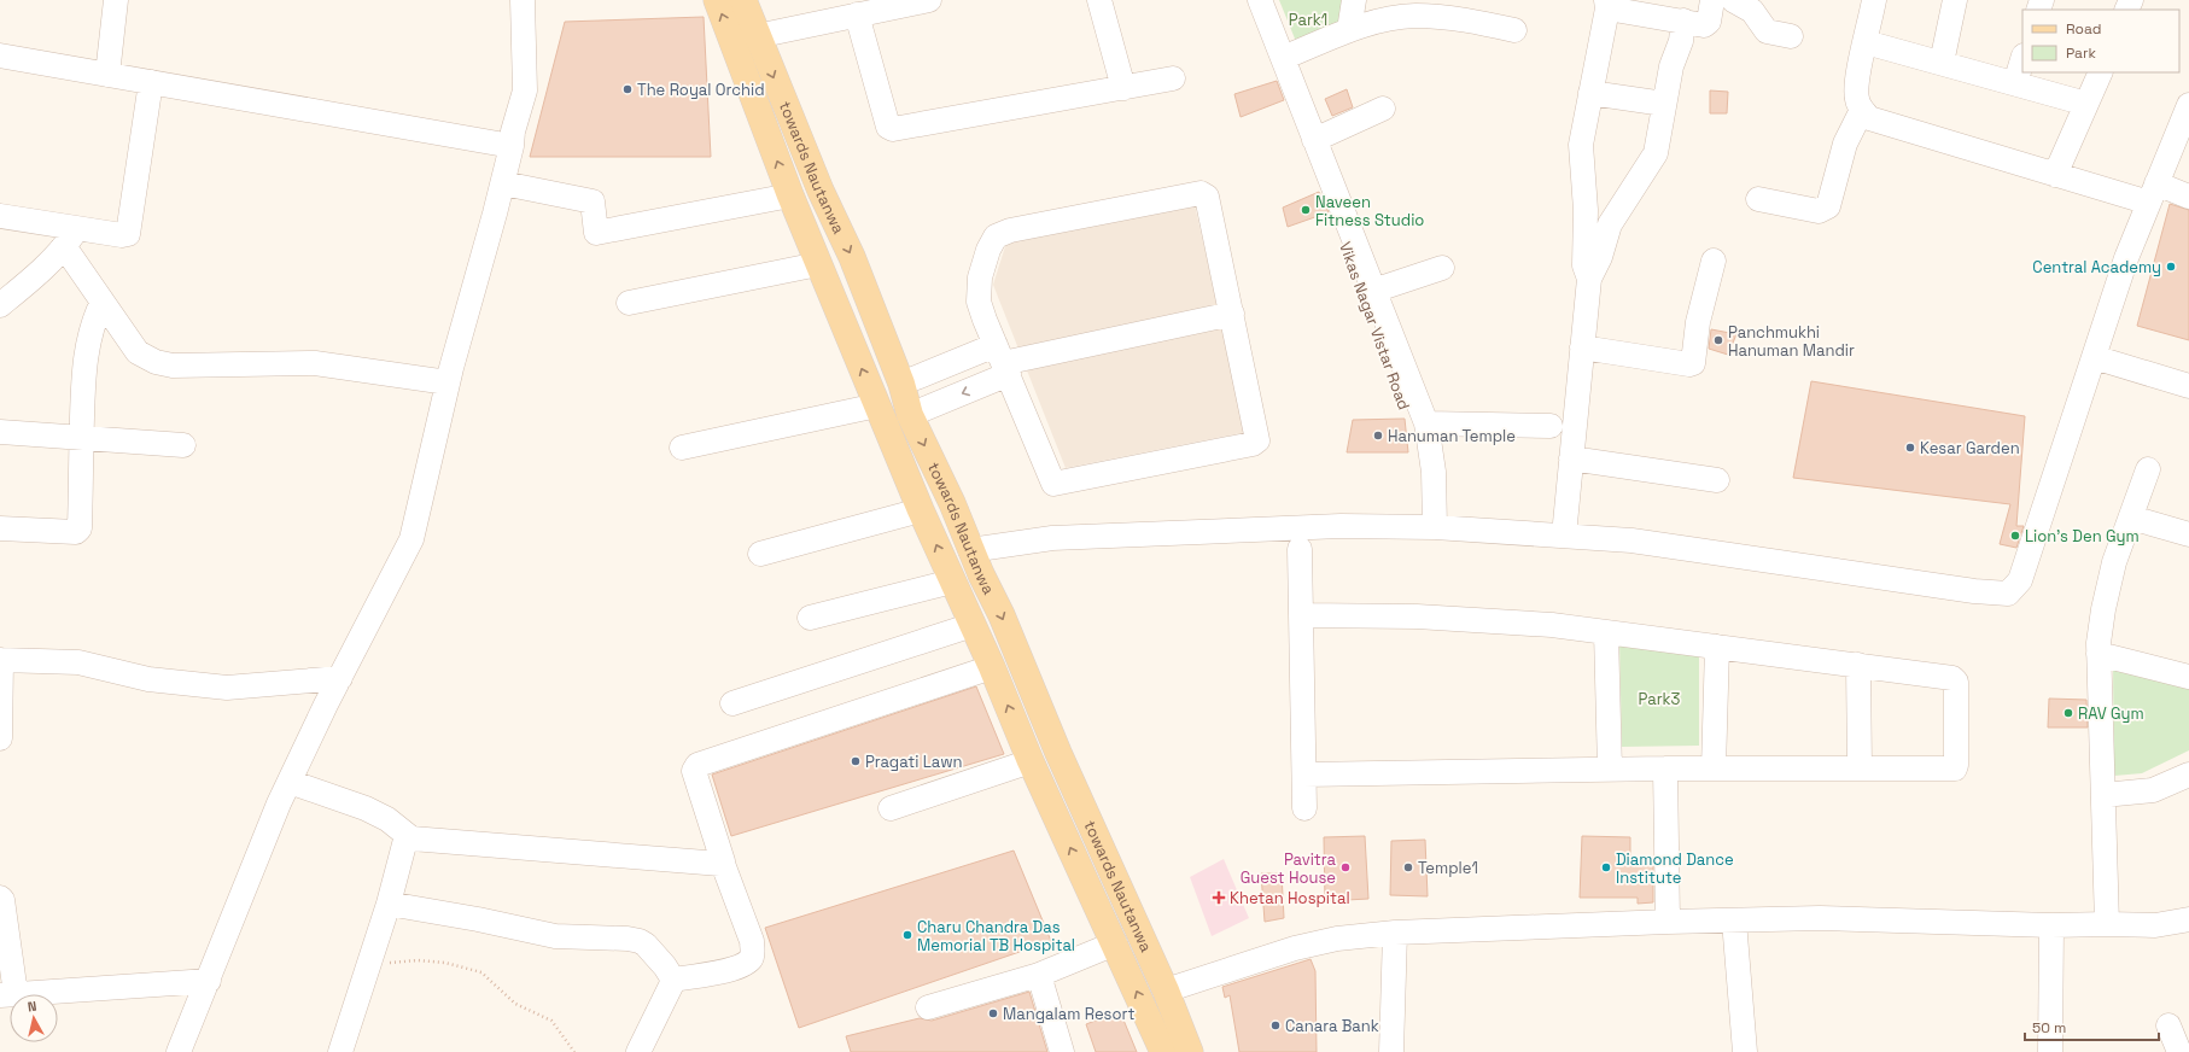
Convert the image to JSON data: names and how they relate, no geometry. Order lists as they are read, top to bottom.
{
  "streets": {
    "main road": ["towards Nautanwa"],
    "street": ["Vikas Nagar Vistar Road"]
  },
  "parks": ["Park1", "Park3"],
  "places": {
    "other": [
      "The Royal Orchid",
      "Naveen Fitness Studio",
      "Central Academy",
      "Panchmukhi Hanuman Mandir",
      "Hanuman Temple",
      "Kesar Garden",
      "Lion's Den Gym",
      "RAV Gym",
      "Pragati Lawn",
      "Pavitra Guest House",
      "Temple1",
      "Diamond Dance Institute",
      "Charu Chandra Das Memorial TB Hospital",
      "Mangalam Resort",
      "Canara Bank"
    ],
    "health": ["Khetan Hospital"]
  },
  "legend": ["Road", "Park"],
  "scale_bar": "50 m",
  "north": "top"
}
